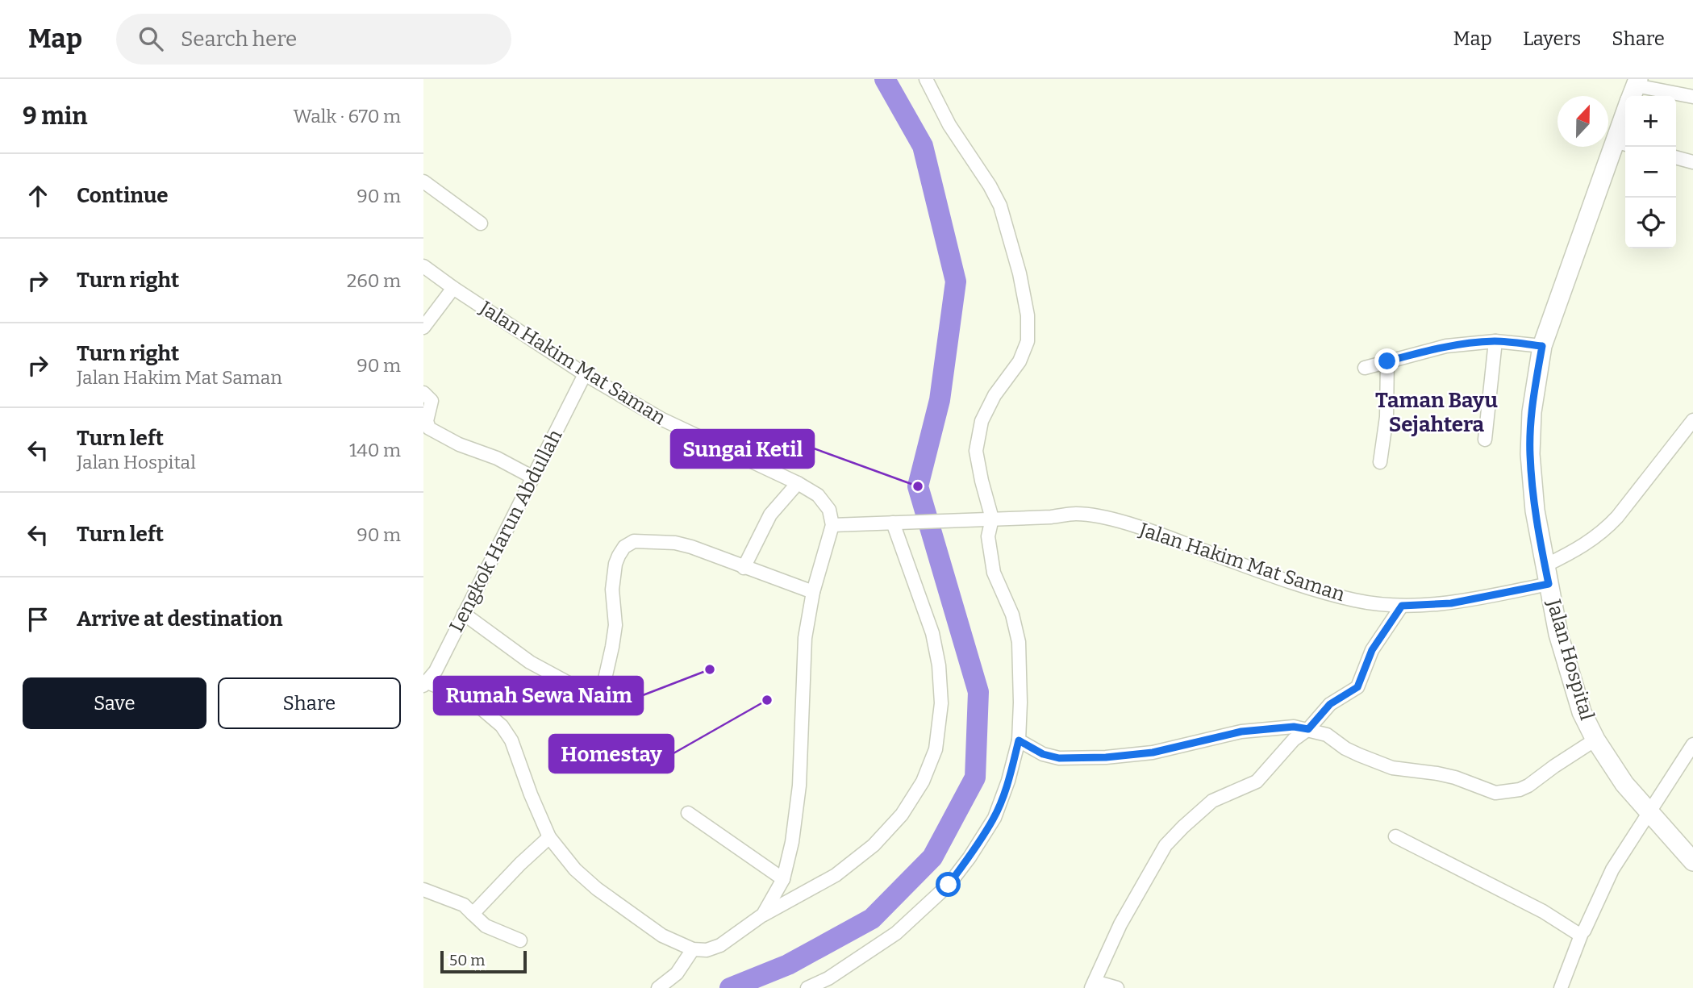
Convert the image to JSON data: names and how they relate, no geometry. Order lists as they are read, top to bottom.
{
  "streets": {
    "main road": ["Jalan Hospital"],
    "street": ["Jalan Hakim Mat Saman", "Lengkok Harun Abdullah"]
  },
  "crossings": [
    ["Jalan Hakim Mat Saman", "Lengkok Harun Abdullah"],
    ["Jalan Hakim Mat Saman", "Jalan Hospital"]
  ],
  "districts": ["Taman Bayu Sejahtera"],
  "places": ["Sungai Ketil", "Rumah Sewa Naim", "Homestay"],
  "scale_bar": "50 m",
  "north": "top",
  "page": {
    "header": "Map",
    "search": "Search here",
    "nav": ["Map", "Layers", "Share"],
    "heading": ["9 min", "Walk · 670 m"],
    "map_buttons": ["+", "−"],
    "list": [
      ["Continue", "90 m"],
      ["Turn right", "260 m"],
      ["Turn right", "Jalan Hakim Mat Saman", "90 m"],
      ["Turn left", "Jalan Hospital", "140 m"],
      ["Turn left", "90 m"],
      "Arrive at destination"
    ],
    "buttons": ["Save", "Share"],
    "scale": "50 m"
  }
}
